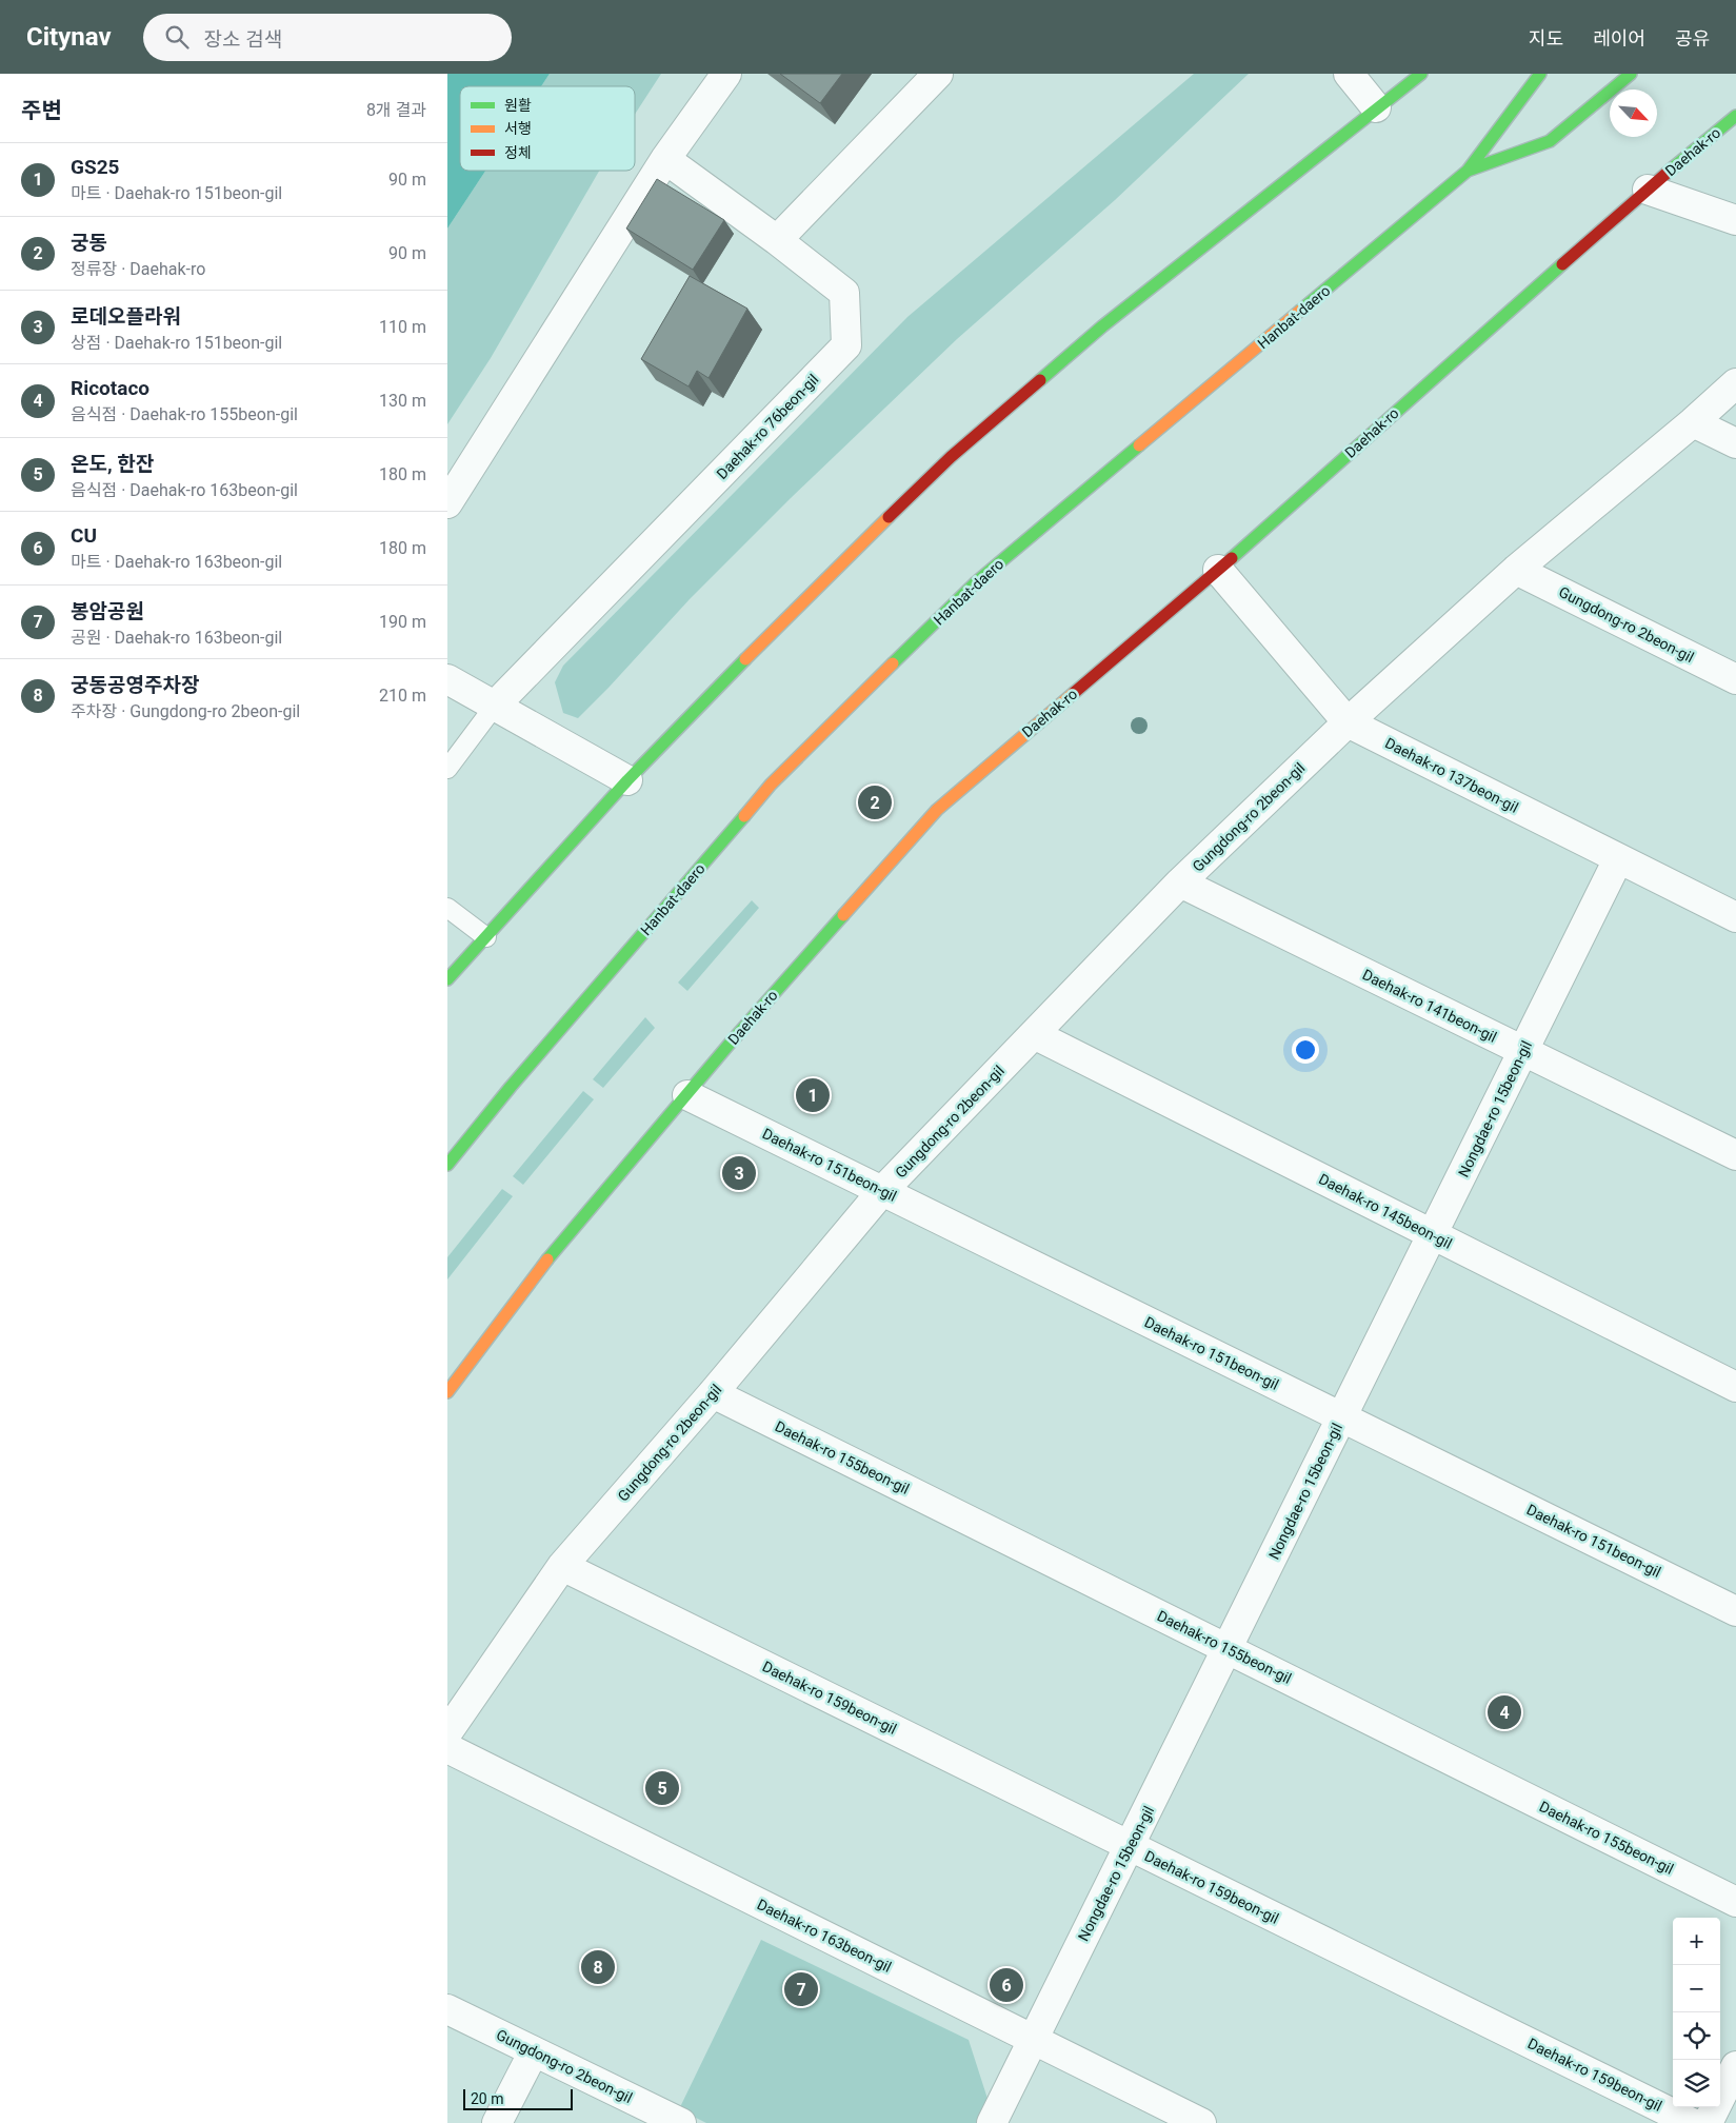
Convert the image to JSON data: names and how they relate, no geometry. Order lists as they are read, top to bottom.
{
  "streets": {
    "main road": ["Daehak-ro", "Hanbat-daero"],
    "street": [
      "Daehak-ro 76beon-gil",
      "Gungdong-ro 2beon-gil",
      "Daehak-ro 137beon-gil",
      "Daehak-ro 141beon-gil",
      "Nongdae-ro 15beon-gil",
      "Daehak-ro 151beon-gil",
      "Daehak-ro 145beon-gil",
      "Daehak-ro 155beon-gil",
      "Daehak-ro 159beon-gil",
      "Daehak-ro 163beon-gil"
    ]
  },
  "crossings": [
    ["Daehak-ro", "Daehak-ro 137beon-gil"],
    ["Daehak-ro", "Daehak-ro 151beon-gil"],
    ["Gungdong-ro 2beon-gil", "Daehak-ro 137beon-gil"],
    ["Gungdong-ro 2beon-gil", "Daehak-ro 141beon-gil"],
    ["Gungdong-ro 2beon-gil", "Daehak-ro 151beon-gil"],
    ["Gungdong-ro 2beon-gil", "Daehak-ro 145beon-gil"],
    ["Gungdong-ro 2beon-gil", "Daehak-ro 155beon-gil"],
    ["Gungdong-ro 2beon-gil", "Daehak-ro 159beon-gil"],
    ["Daehak-ro 137beon-gil", "Nongdae-ro 15beon-gil"],
    ["Daehak-ro 141beon-gil", "Nongdae-ro 15beon-gil"],
    ["Nongdae-ro 15beon-gil", "Daehak-ro 151beon-gil"],
    ["Nongdae-ro 15beon-gil", "Daehak-ro 145beon-gil"],
    ["Nongdae-ro 15beon-gil", "Daehak-ro 155beon-gil"],
    ["Nongdae-ro 15beon-gil", "Daehak-ro 159beon-gil"],
    ["Nongdae-ro 15beon-gil", "Daehak-ro 163beon-gil"]
  ],
  "legend": ["원활", "서행", "정체"],
  "scale_bar": "20 m",
  "north": "bottom right",
  "page": {
    "header": "Citynav",
    "search": "장소 검색",
    "nav": ["지도", "레이어", "공유"],
    "heading": ["주변", "8개 결과"],
    "list": [
      {
        "mark": "1",
        "name": "GS25",
        "note": "마트 · Daehak-ro 151beon-gil",
        "value": "90 m"
      },
      {
        "mark": "2",
        "name": "궁동",
        "note": "정류장 · Daehak-ro",
        "value": "90 m"
      },
      {
        "mark": "3",
        "name": "로데오플라워",
        "note": "상점 · Daehak-ro 151beon-gil",
        "value": "110 m"
      },
      {
        "mark": "4",
        "name": "Ricotaco",
        "note": "음식점 · Daehak-ro 155beon-gil",
        "value": "130 m"
      },
      {
        "mark": "5",
        "name": "온도, 한잔",
        "note": "음식점 · Daehak-ro 163beon-gil",
        "value": "180 m"
      },
      {
        "mark": "6",
        "name": "CU",
        "note": "마트 · Daehak-ro 163beon-gil",
        "value": "180 m"
      },
      {
        "mark": "7",
        "name": "봉암공원",
        "note": "공원 · Daehak-ro 163beon-gil",
        "value": "190 m"
      },
      {
        "mark": "8",
        "name": "궁동공영주차장",
        "note": "주차장 · Gungdong-ro 2beon-gil",
        "value": "210 m"
      }
    ],
    "pins": [
      "2",
      "1",
      "3",
      "4",
      "5",
      "8",
      "6",
      "7"
    ],
    "map_buttons": ["+", "−"],
    "scale": "20 m"
  }
}
